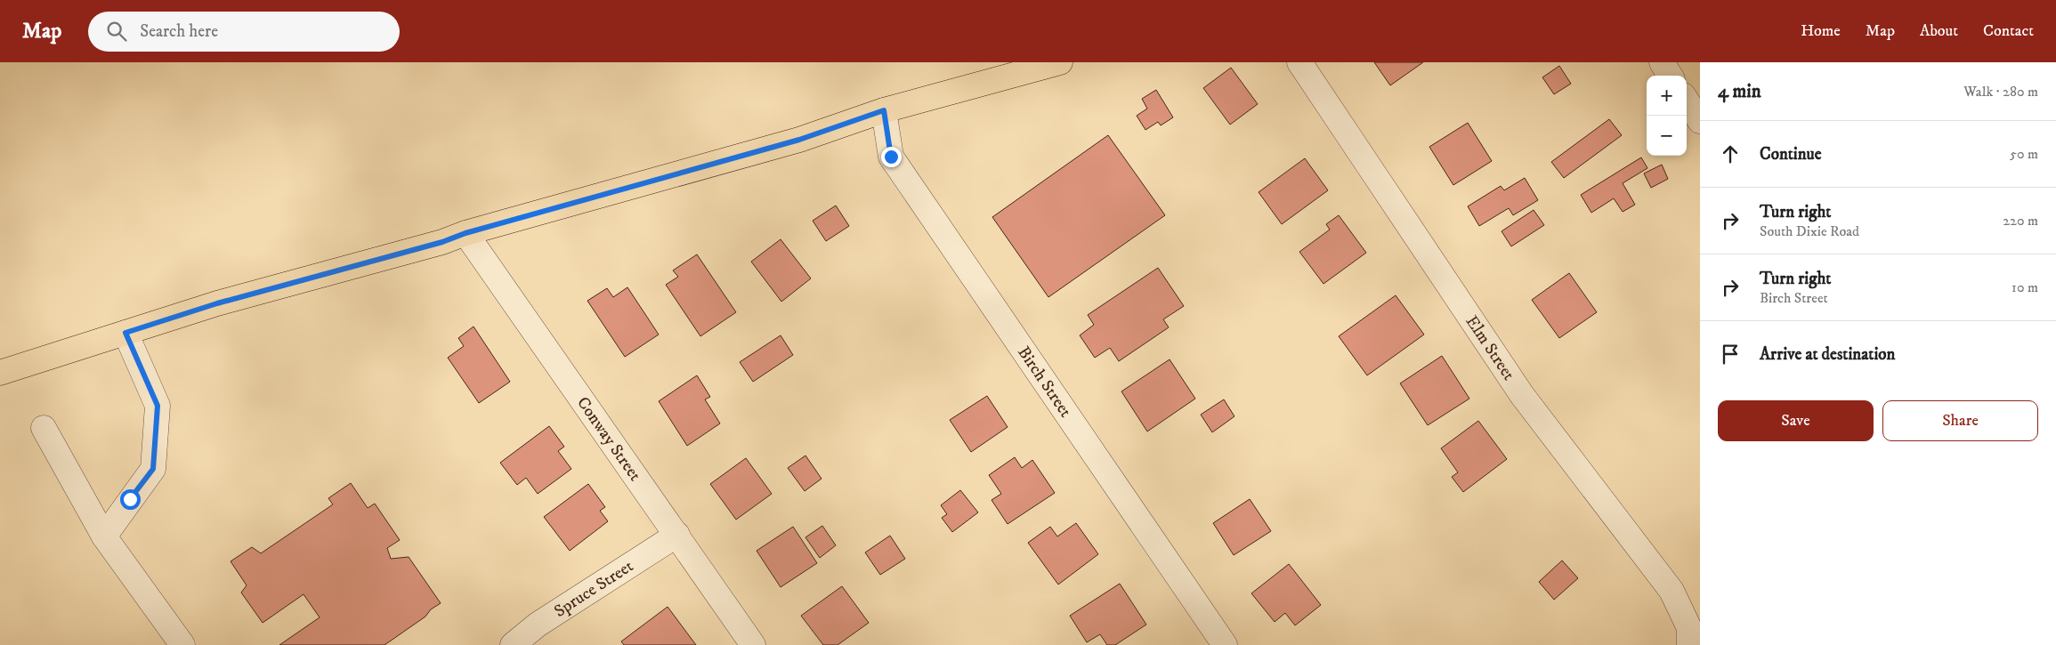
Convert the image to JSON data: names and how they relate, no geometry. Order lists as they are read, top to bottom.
{
  "streets": {
    "street": [
      "Elm Street",
      "Birch Street",
      "Conway Street",
      "Spruce Street"
    ]
  },
  "crossings": [
    ["Conway Street", "Spruce Street"]
  ],
  "page": {
    "header": "Map",
    "search": "Search here",
    "nav": [
      "Home",
      "Map",
      "About",
      "Contact"
    ],
    "heading": ["4 min", "Walk · 280 m"],
    "map_buttons": ["+", "−"],
    "list": [
      ["Continue", "50 m"],
      ["Turn right", "South Dixie Road", "220 m"],
      ["Turn right", "Birch Street", "10 m"],
      "Arrive at destination"
    ],
    "buttons": ["Save", "Share"]
  }
}
